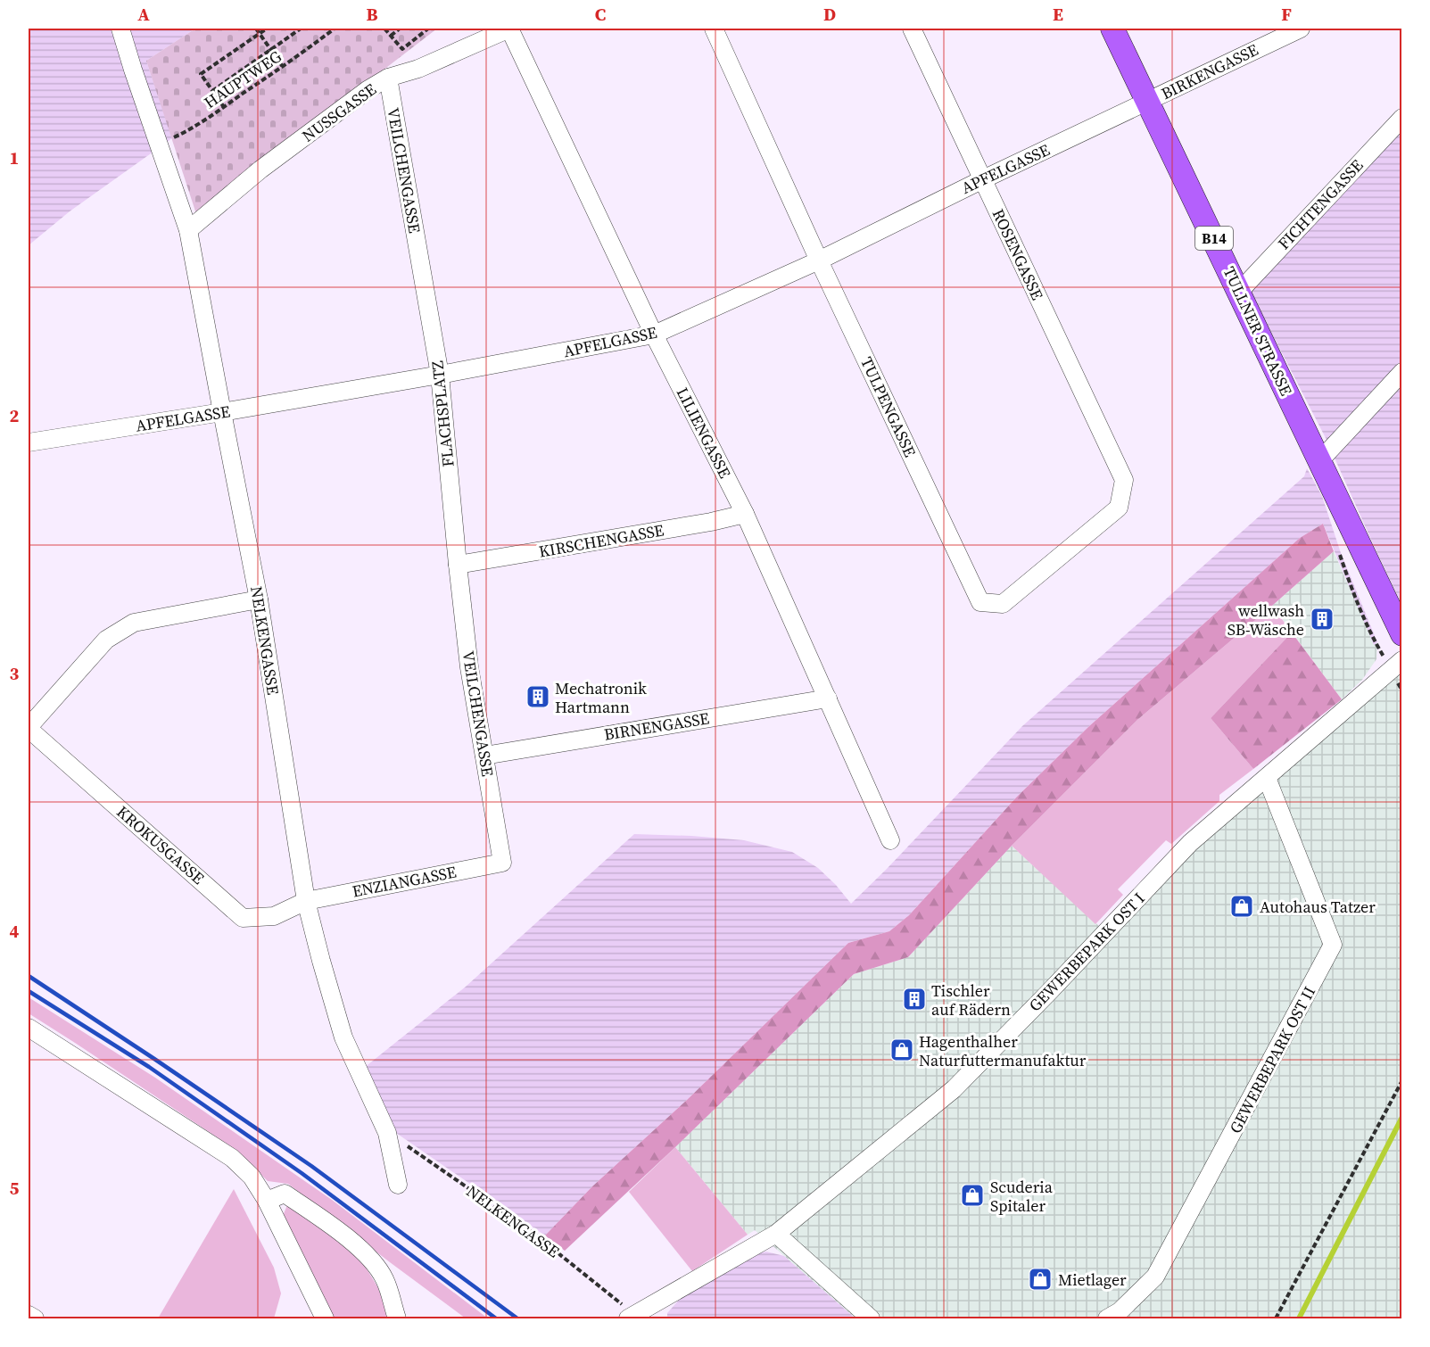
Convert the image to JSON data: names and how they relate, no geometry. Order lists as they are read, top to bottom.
{
  "streets": {
    "main road": ["B14", "TULLNER STRASSE"],
    "street": [
      "BIRKENGASSE",
      "NUSSGASSE",
      "APFELGASSE",
      "VEILCHENGASSE",
      "FICHTENGASSE",
      "ROSENGASSE",
      "TULPENGASSE",
      "FLACHSPLATZ",
      "LILIENGASSE",
      "KIRSCHENGASSE",
      "NELKENGASSE",
      "BIRNENGASSE",
      "KROKUSGASSE",
      "ENZIANGASSE",
      "GEWERBEPARK OST I",
      "GEWERBEPARK OST II"
    ],
    "path": ["HAUPTWEG"]
  },
  "crossings": [
    ["BIRKENGASSE", "APFELGASSE"],
    ["BIRKENGASSE", "TULLNER STRASSE"],
    ["HAUPTWEG", "NELKENGASSE"],
    ["NUSSGASSE", "VEILCHENGASSE"],
    ["NUSSGASSE", "LILIENGASSE"],
    ["NUSSGASSE", "NELKENGASSE"],
    ["APFELGASSE", "ROSENGASSE"],
    ["APFELGASSE", "TULLNER STRASSE"],
    ["APFELGASSE", "TULPENGASSE"],
    ["APFELGASSE", "FLACHSPLATZ"],
    ["APFELGASSE", "LILIENGASSE"],
    ["APFELGASSE", "NELKENGASSE"],
    ["VEILCHENGASSE", "FLACHSPLATZ"],
    ["VEILCHENGASSE", "KIRSCHENGASSE"],
    ["VEILCHENGASSE", "BIRNENGASSE"],
    ["VEILCHENGASSE", "ENZIANGASSE"],
    ["FICHTENGASSE", "TULLNER STRASSE"],
    ["ROSENGASSE", "TULPENGASSE"],
    ["FLACHSPLATZ", "KIRSCHENGASSE"],
    ["LILIENGASSE", "KIRSCHENGASSE"],
    ["LILIENGASSE", "BIRNENGASSE"],
    ["NELKENGASSE", "KROKUSGASSE"],
    ["NELKENGASSE", "ENZIANGASSE"],
    ["NELKENGASSE", "GEWERBEPARK OST I"],
    ["KROKUSGASSE", "ENZIANGASSE"],
    ["GEWERBEPARK OST I", "GEWERBEPARK OST II"]
  ],
  "places": {
    "building": ["wellwash SB-Wäsche", "Mechatronik Hartmann", "Tischler auf Rädern"],
    "shop": [
      "Autohaus Tatzer",
      "Hagenthalher Naturfuttermanufaktur",
      "Scuderia Spitaler",
      "Mietlager"
    ]
  },
  "grid": {
    "columns": [
      "A",
      "B",
      "C",
      "D",
      "E",
      "F"
    ],
    "rows": [
      "1",
      "2",
      "3",
      "4",
      "5"
    ]
  }
}
